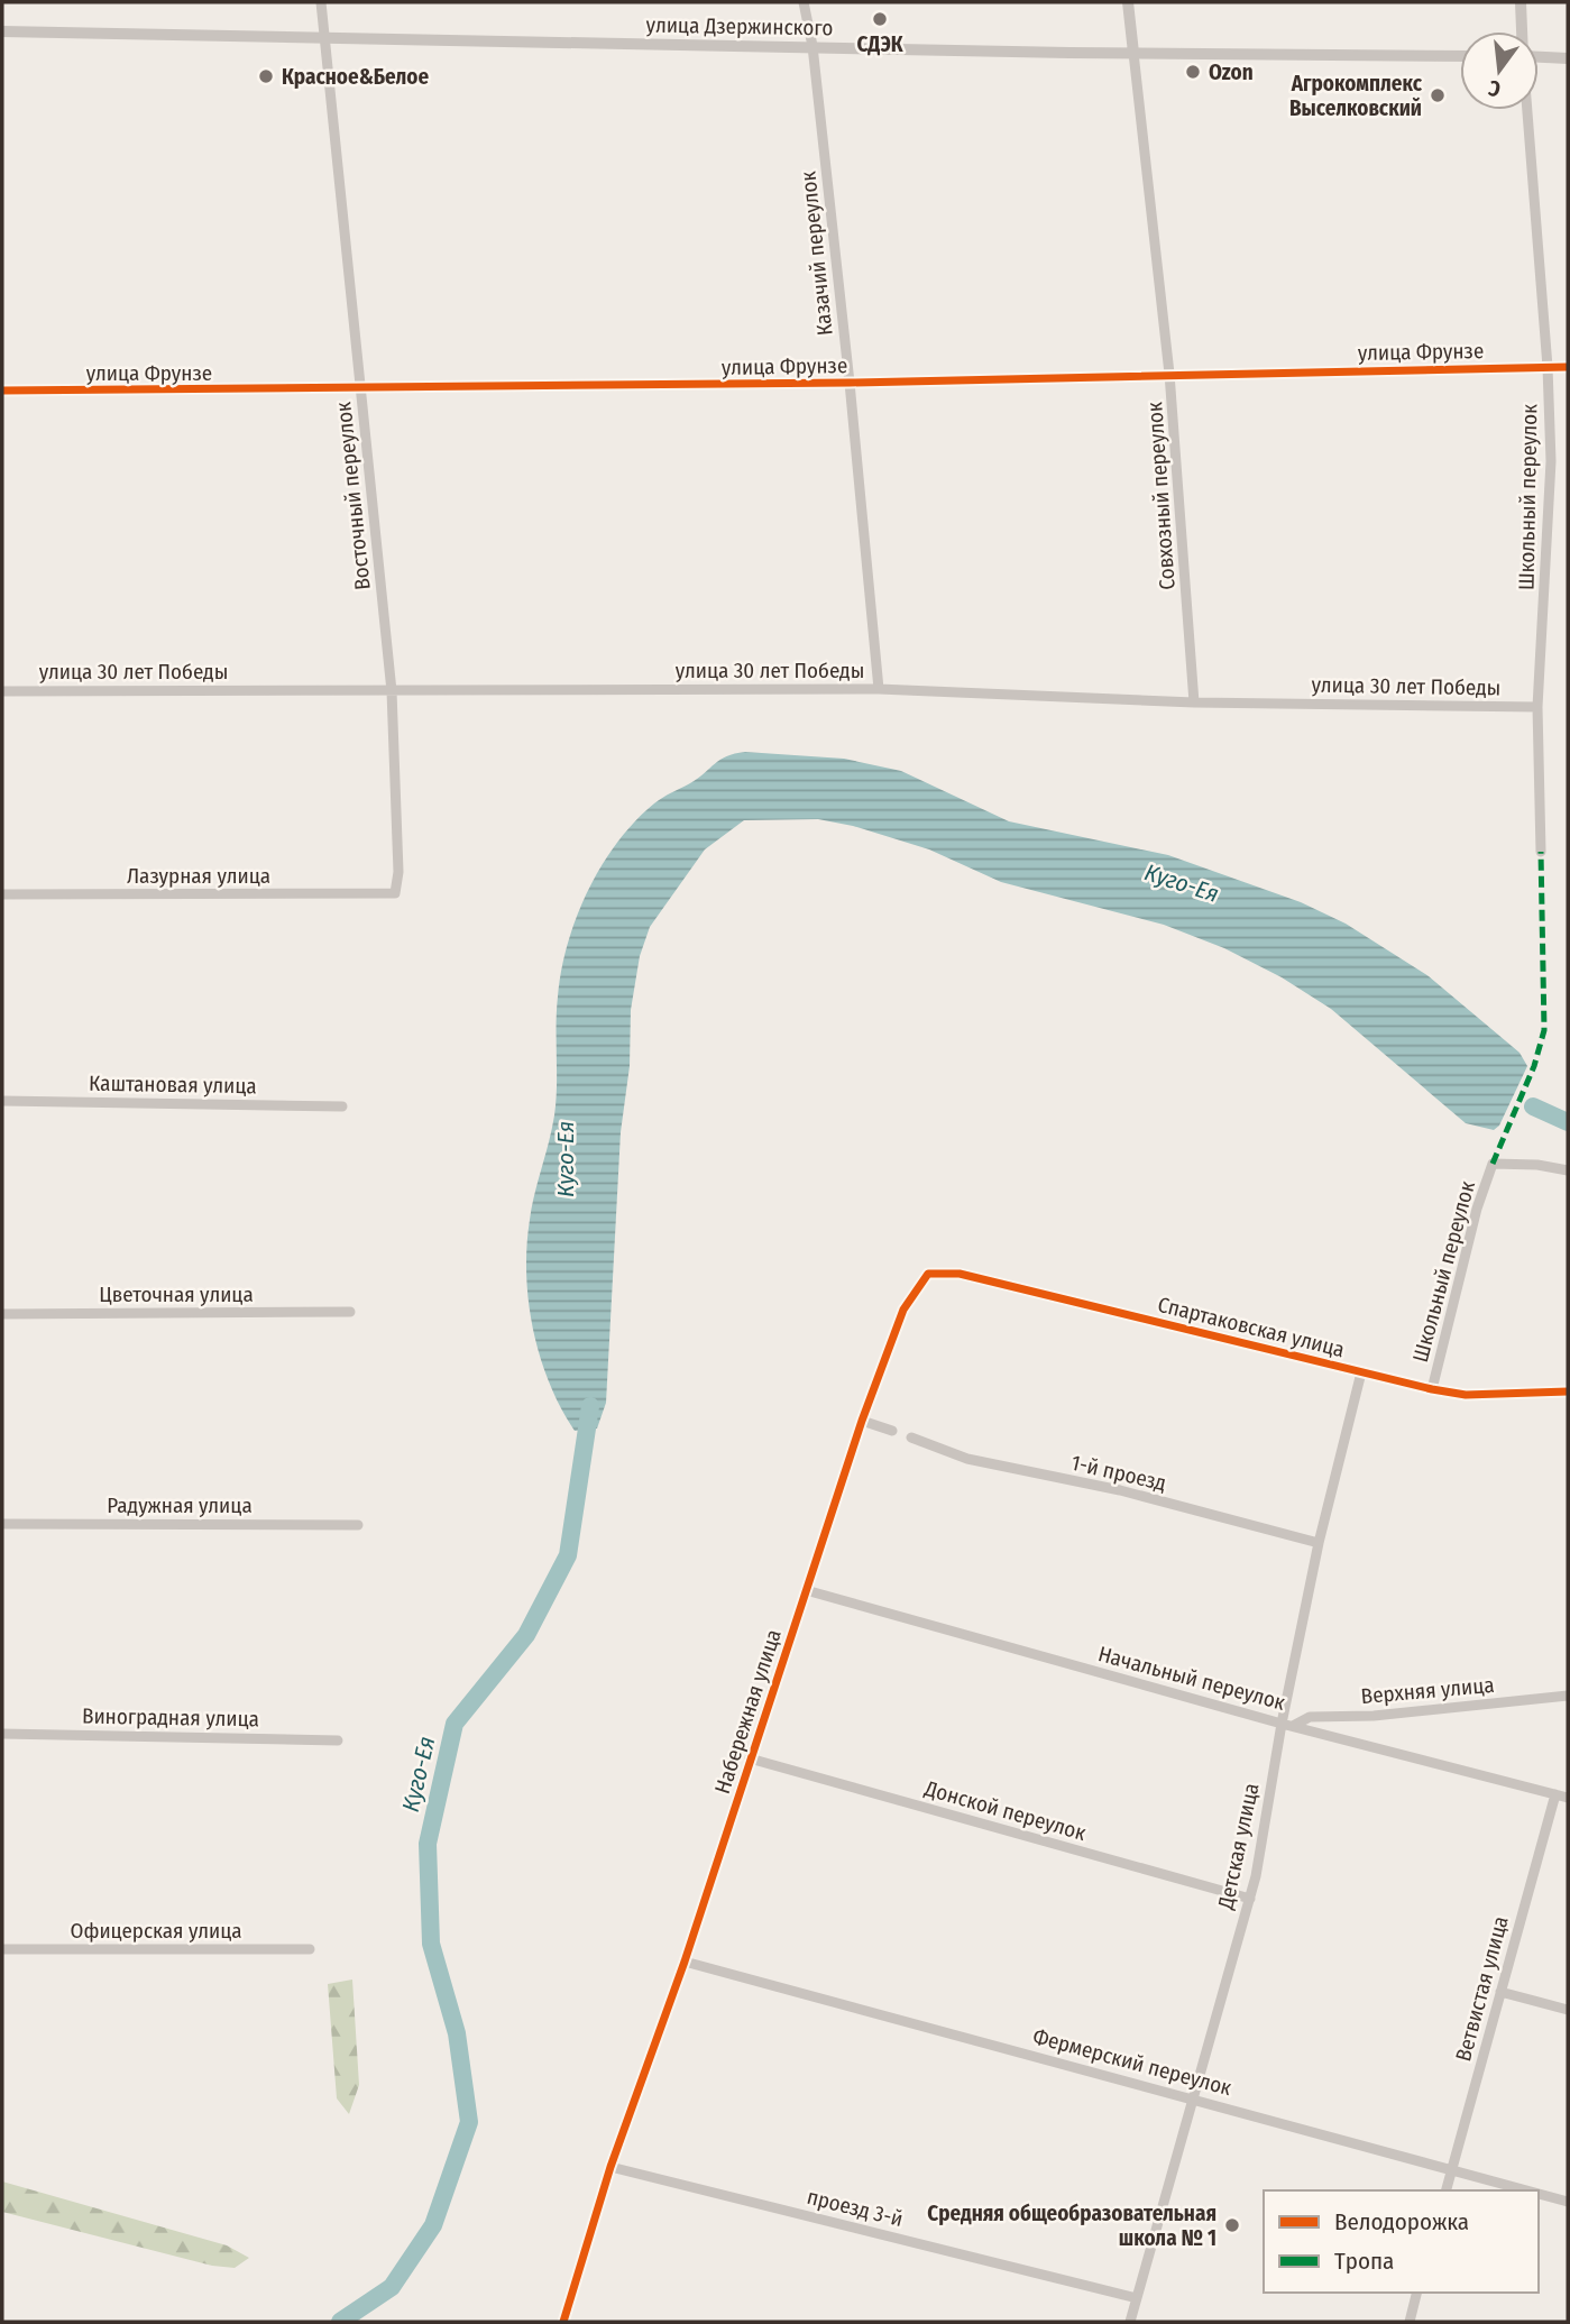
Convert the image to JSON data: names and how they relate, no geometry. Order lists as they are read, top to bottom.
{
  "streets": {
    "street": [
      "улица Дзержинского",
      "Казачий переулок",
      "улица Фрунзе",
      "Восточный переулок",
      "Совхозный переулок",
      "Школьный переулок",
      "улица 30 лет Победы",
      "Лазурная улица",
      "Каштановая улица",
      "Цветочная улица",
      "Спартаковская улица",
      "1-й проезд",
      "Радужная улица",
      "Начальный переулок",
      "Верхняя улица",
      "Набережная улица",
      "Виноградная улица",
      "Донской переулок",
      "Детская улица",
      "Офицерская улица",
      "Ветвистая улица",
      "Фермерский переулок",
      "проезд 3-й"
    ]
  },
  "crossings": [
    ["улица Дзержинского", "Казачий переулок"],
    ["улица Дзержинского", "Восточный переулок"],
    ["улица Дзержинского", "Совхозный переулок"],
    ["Казачий переулок", "улица Фрунзе"],
    ["Казачий переулок", "улица 30 лет Победы"],
    ["улица Фрунзе", "Восточный переулок"],
    ["улица Фрунзе", "Совхозный переулок"],
    ["улица Фрунзе", "Школьный переулок"],
    ["Восточный переулок", "улица 30 лет Победы"],
    ["Восточный переулок", "Лазурная улица"],
    ["Совхозный переулок", "улица 30 лет Победы"],
    ["Школьный переулок", "улица 30 лет Победы"],
    ["Школьный переулок", "Спартаковская улица"],
    ["Спартаковская улица", "Набережная улица"],
    ["Спартаковская улица", "Детская улица"],
    ["1-й проезд", "Детская улица"],
    ["Начальный переулок", "Верхняя улица"],
    ["Начальный переулок", "Набережная улица"],
    ["Начальный переулок", "Детская улица"],
    ["Начальный переулок", "Ветвистая улица"],
    ["Верхняя улица", "Детская улица"],
    ["Набережная улица", "Донской переулок"],
    ["Набережная улица", "Фермерский переулок"],
    ["Набережная улица", "проезд 3-й"],
    ["Донской переулок", "Детская улица"],
    ["Детская улица", "Фермерский переулок"],
    ["Детская улица", "проезд 3-й"],
    ["Ветвистая улица", "Фермерский переулок"]
  ],
  "water": ["Куго-Ея"],
  "places": [
    "СДЭК",
    "Ozon",
    "Красное&Белое",
    "Агрокомплекс Выселковский",
    "Средняя общеобразовательная школа № 1"
  ],
  "legend": ["Велодорожка", "Тропа"],
  "north": "bottom"
}
